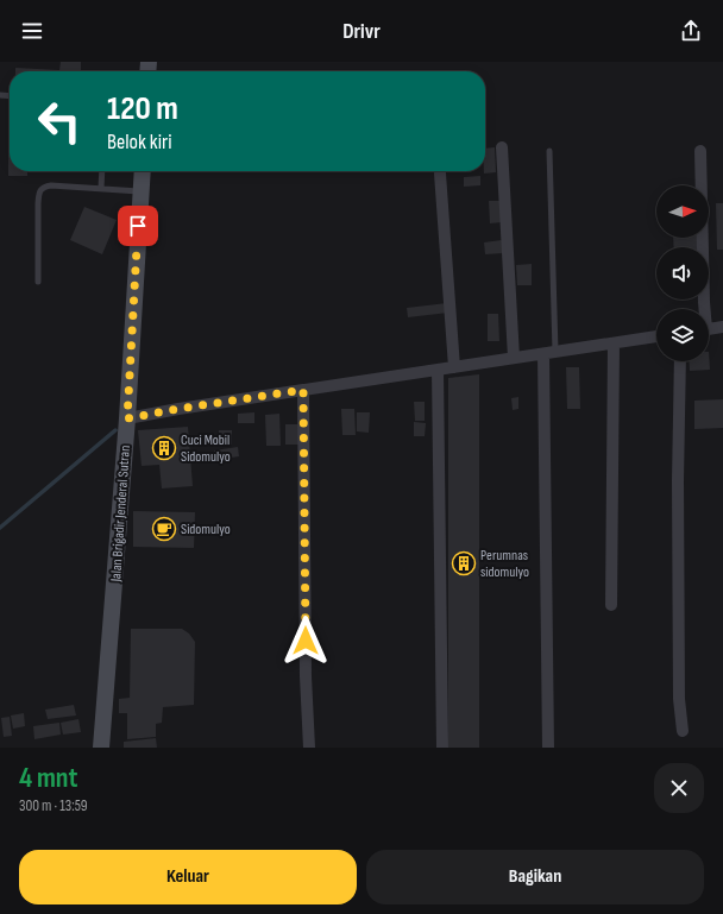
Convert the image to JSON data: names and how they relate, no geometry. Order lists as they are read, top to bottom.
{
  "streets": {
    "main road": ["Jalan Brigadir Jenderal Sutran"]
  },
  "places": {
    "building": ["Cuci Mobil Sidomulyo", "Perumnas sidomulyo"],
    "cafe": ["Sidomulyo"]
  },
  "north": "right",
  "page": {
    "header": "Drivr",
    "turn": ["120 m", "Belok kiri"],
    "heading": ["4 mnt", "300 m · 13:59"],
    "buttons": ["Keluar", "Bagikan"]
  }
}
